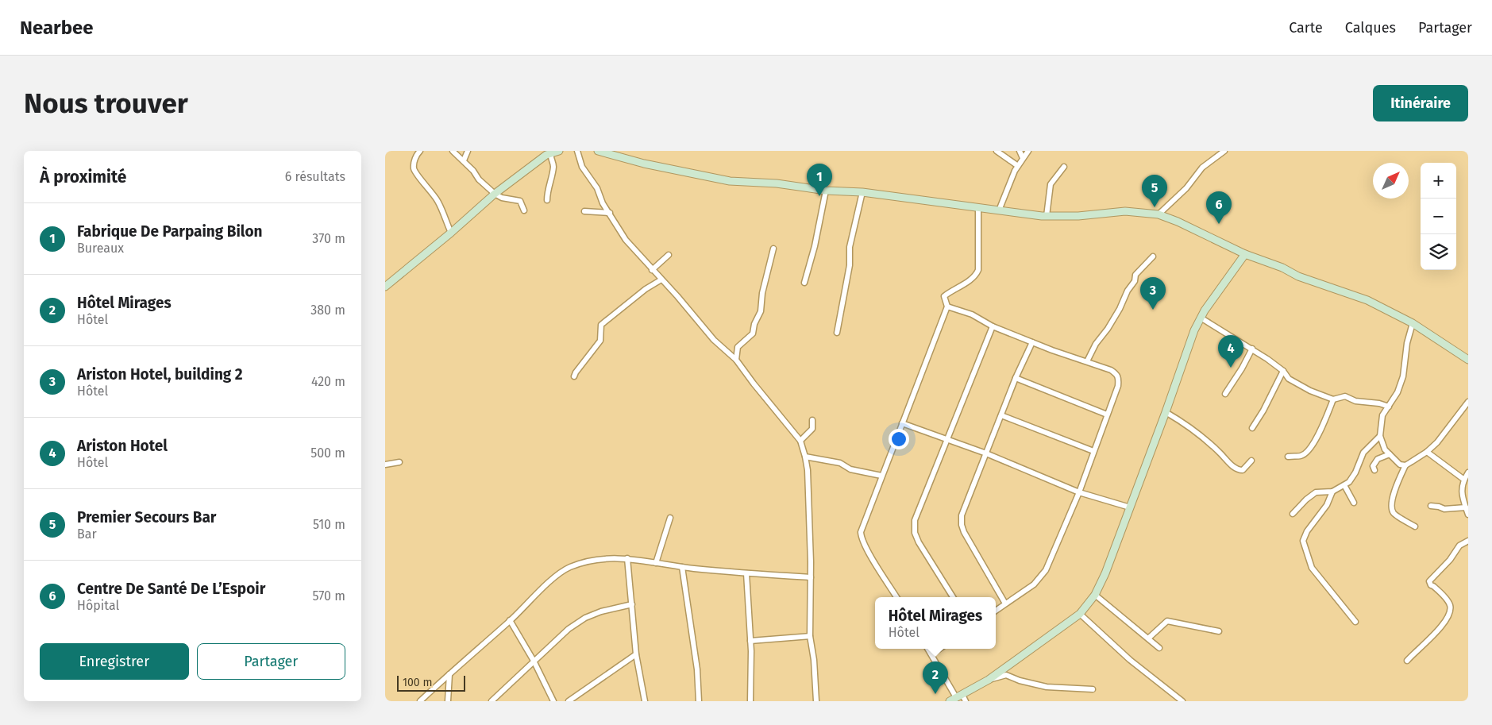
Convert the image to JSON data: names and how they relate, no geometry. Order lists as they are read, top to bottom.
{
  "scale_bar": "100 m",
  "north": "top right",
  "page": {
    "header": "Nearbee",
    "nav": ["Carte", "Calques", "Partager"],
    "buttons": [
      "Itinéraire",
      ["Enregistrer", "Partager"]
    ],
    "title": "Nous trouver",
    "heading": ["À proximité", "6 résultats"],
    "map_buttons": ["+", "−"],
    "pins": [
      "1",
      "5",
      "6",
      "3",
      "4",
      "2"
    ],
    "list": [
      {
        "mark": "1",
        "name": "Fabrique De Parpaing Bilon",
        "note": "Bureaux",
        "value": "370 m"
      },
      {
        "mark": "2",
        "name": "Hôtel Mirages",
        "note": "Hôtel",
        "value": "380 m"
      },
      {
        "mark": "3",
        "name": "Ariston Hotel, building 2",
        "note": "Hôtel",
        "value": "420 m"
      },
      {
        "mark": "4",
        "name": "Ariston Hotel",
        "note": "Hôtel",
        "value": "500 m"
      },
      {
        "mark": "5",
        "name": "Premier Secours Bar",
        "note": "Bar",
        "value": "510 m"
      },
      {
        "mark": "6",
        "name": "Centre De Santé De L’Espoir",
        "note": "Hôpital",
        "value": "570 m"
      }
    ],
    "popup": ["Hôtel Mirages", "Hôtel"],
    "scale": "100 m"
  }
}
